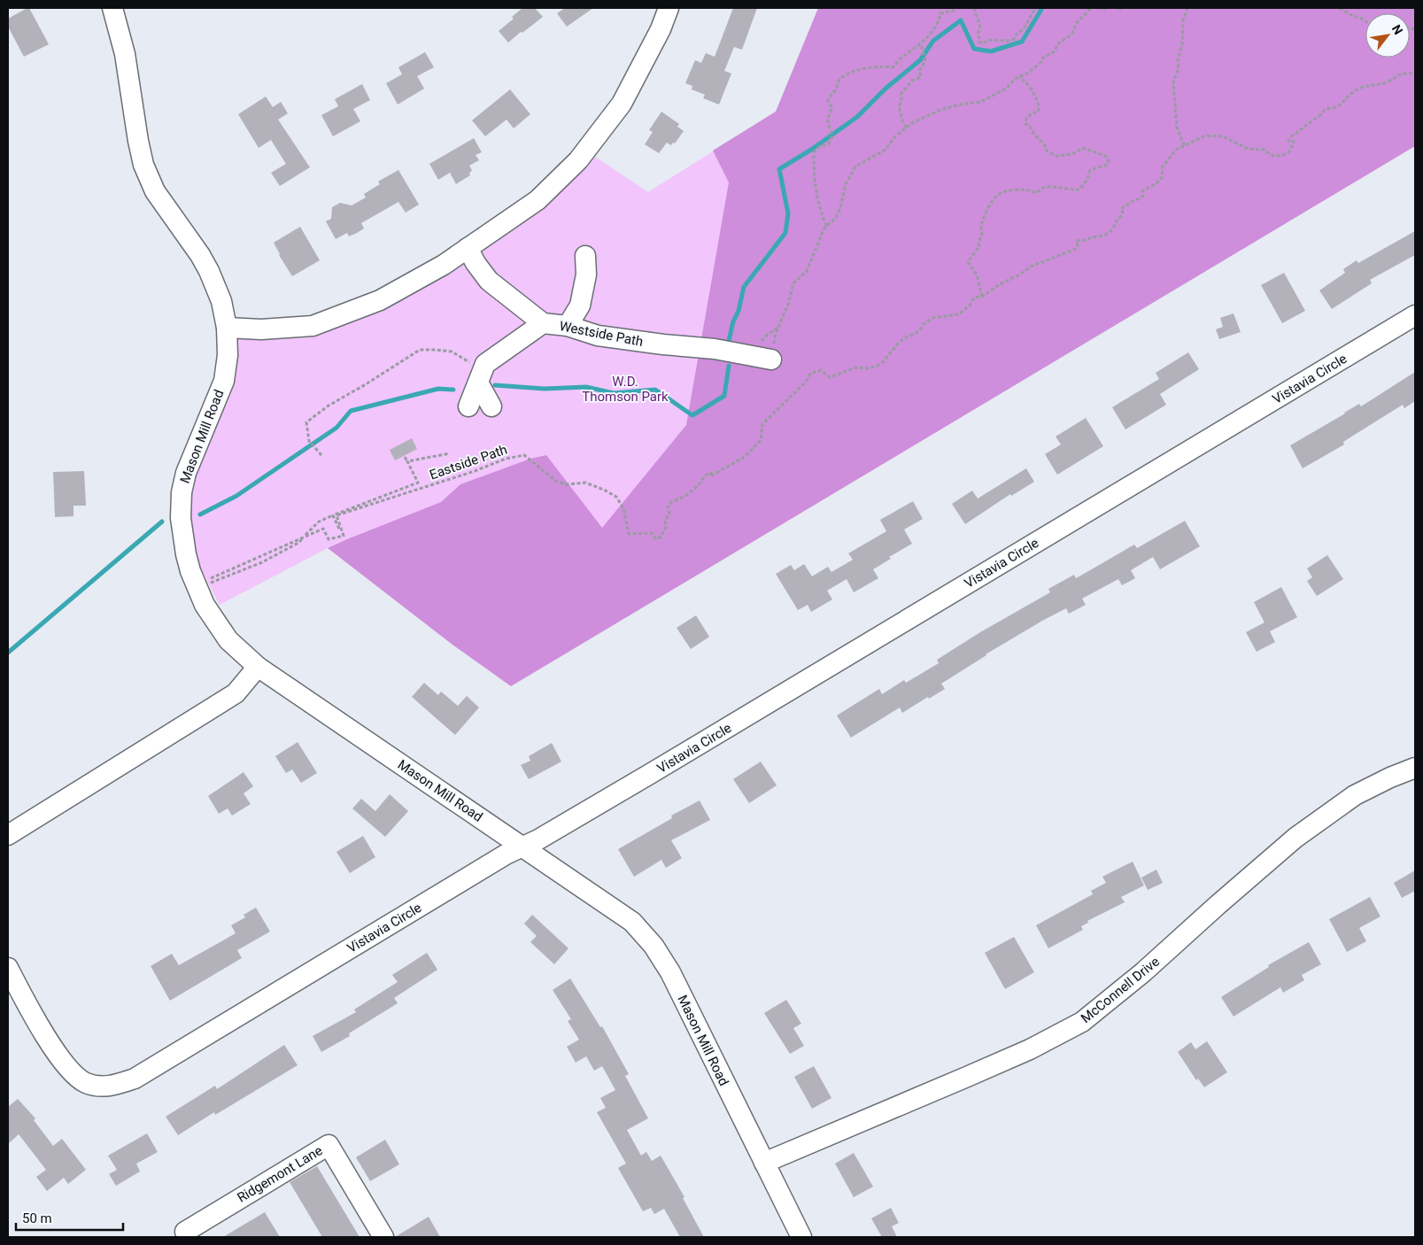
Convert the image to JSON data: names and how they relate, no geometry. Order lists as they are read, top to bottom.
{
  "streets": {
    "street": [
      "Westside Path",
      "Vistavia Circle",
      "Mason Mill Road",
      "McConnell Drive",
      "Ridgemont Lane"
    ],
    "path": ["Eastside Path"]
  },
  "crossings": [
    ["Vistavia Circle", "Mason Mill Road"],
    ["Mason Mill Road", "McConnell Drive"]
  ],
  "parks": ["W.D. Thomson Park"],
  "scale_bar": "50 m",
  "north": "top right"
}
